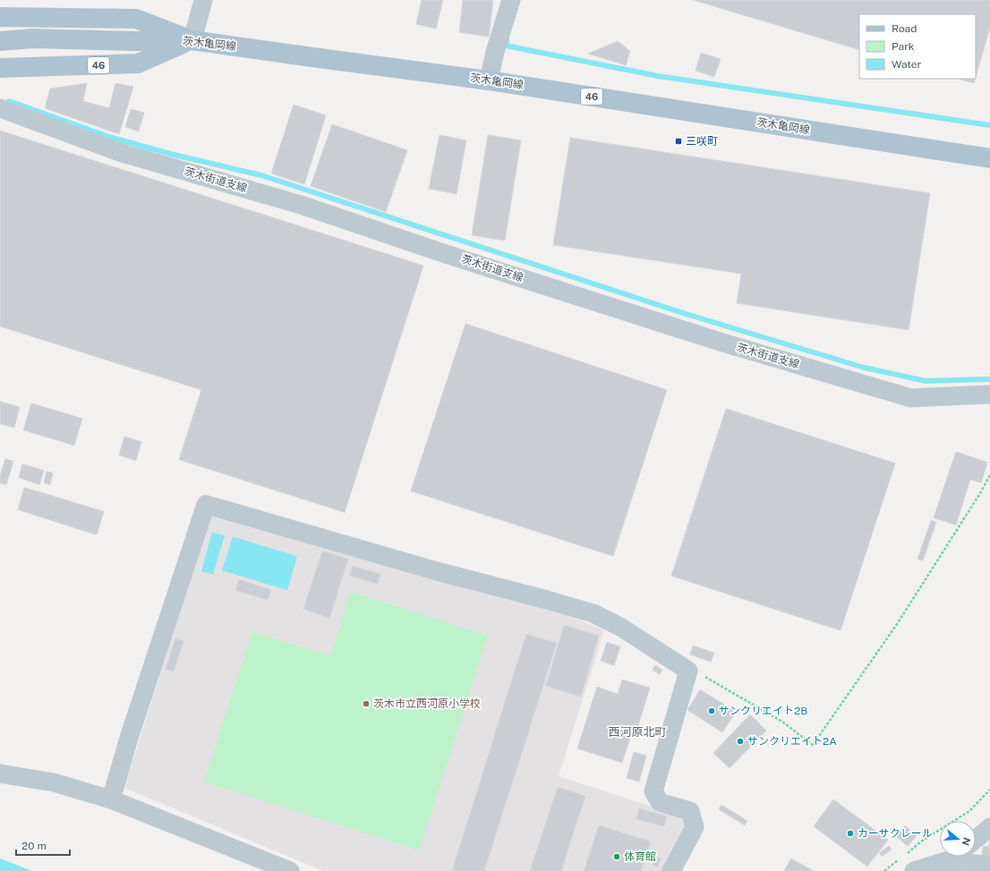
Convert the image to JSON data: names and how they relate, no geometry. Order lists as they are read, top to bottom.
{
  "streets": {
    "main road": ["茨木亀岡線", "46"],
    "street": ["茨木街道支線"]
  },
  "crossings": [
    ["茨木亀岡線", "46"]
  ],
  "districts": ["西河原北町"],
  "places": {
    "transit": ["三咲町"],
    "other": [
      "茨木市立西河原小学校",
      "サンクリエイト2B",
      "サンクリエイト2A",
      "カーサクレール",
      "体育館"
    ]
  },
  "legend": ["Road", "Park", "Water"],
  "scale_bar": "20 m",
  "north": "right"
}
